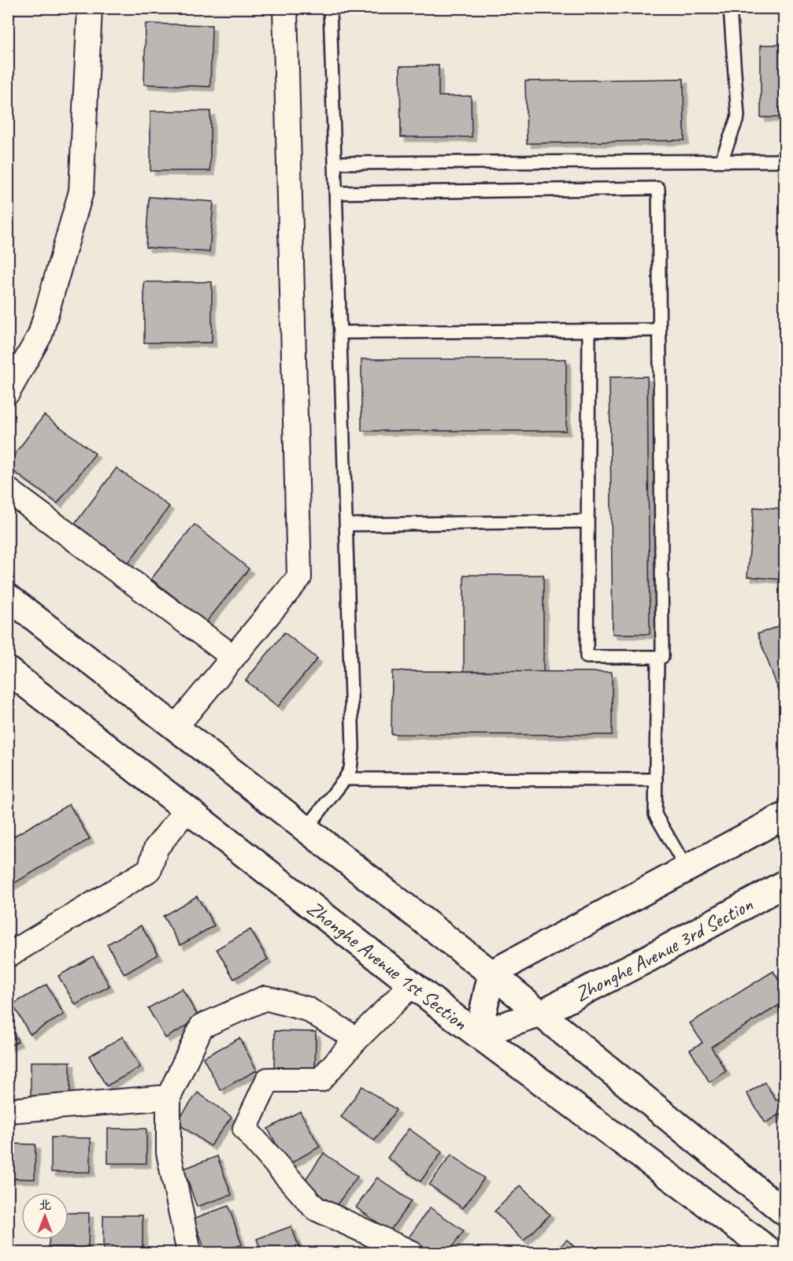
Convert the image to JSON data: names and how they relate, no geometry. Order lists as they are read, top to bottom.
{
  "streets": {
    "main road": ["Zhonghe Avenue 3rd Section", "Zhonghe Avenue 1st Section"]
  },
  "crossings": [
    ["Zhonghe Avenue 3rd Section", "Zhonghe Avenue 1st Section"]
  ],
  "north": "top"
}
